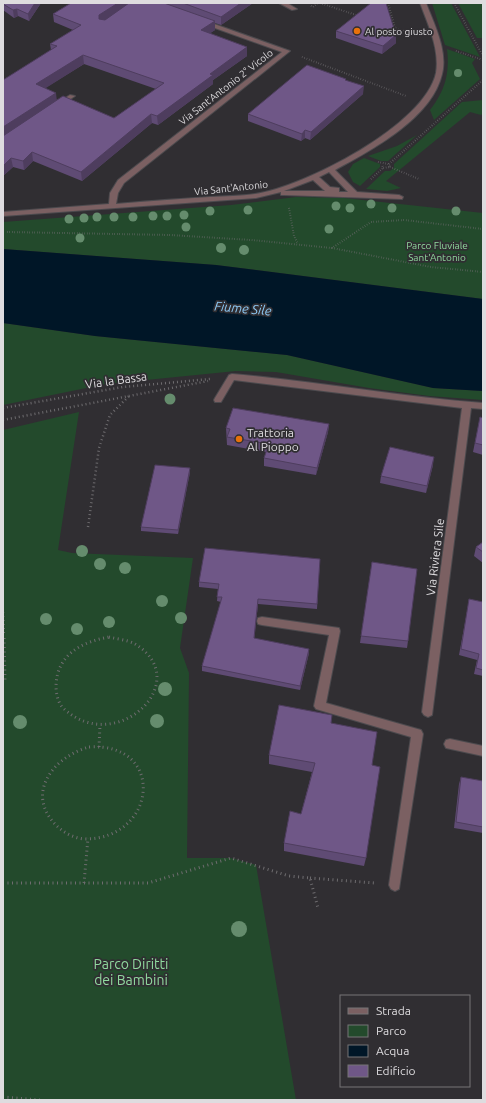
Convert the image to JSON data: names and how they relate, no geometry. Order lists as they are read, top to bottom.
{
  "streets": {
    "street": ["Via Sant'Antonio 2° Vicolo", "Via Sant'Antonio", "Via Riviera Sile"],
    "path": ["Via la Bassa"]
  },
  "crossings": [
    ["Via Sant'Antonio 2° Vicolo", "Via Sant'Antonio"]
  ],
  "water": ["Fiume Sile"],
  "parks": ["Parco Fluviale Sant'Antonio", "Parco Diritti dei Bambini"],
  "places": ["Al posto giusto", "Trattoria Al Pioppo"],
  "legend": [
    "Strada",
    "Parco",
    "Acqua",
    "Edificio"
  ]
}
